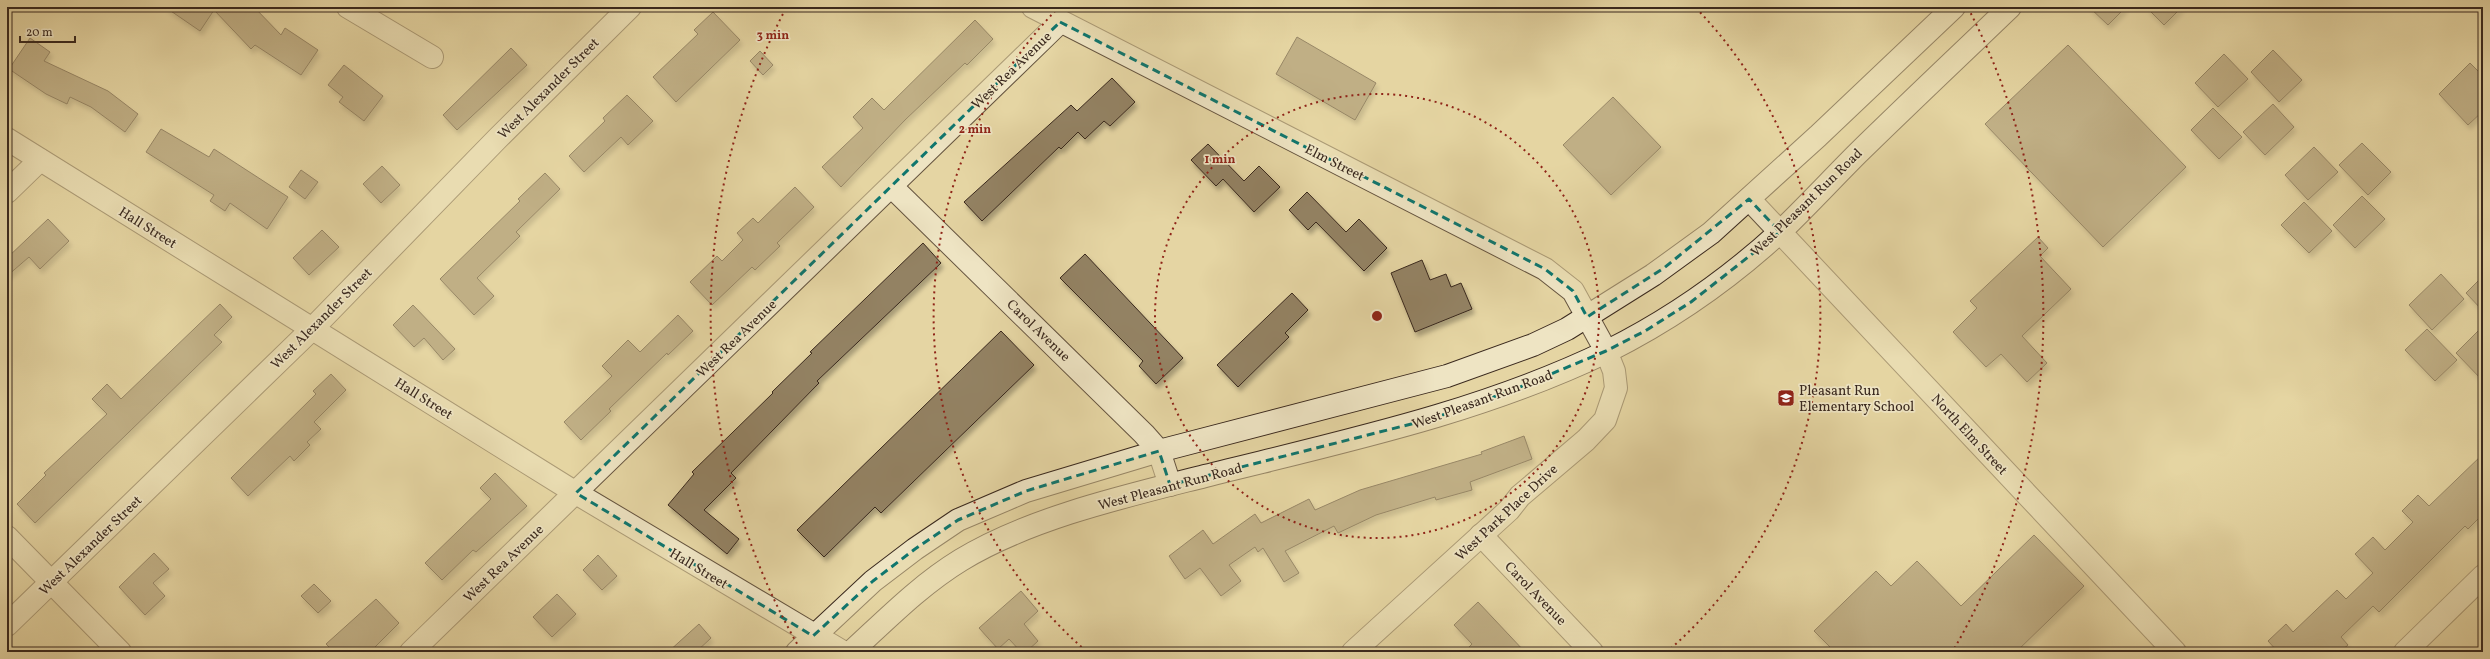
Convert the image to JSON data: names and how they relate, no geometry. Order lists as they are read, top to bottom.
{
  "streets": {
    "street": [
      "West Rea Avenue",
      "West Alexander Street",
      "Elm Street",
      "West Pleasant Run Road",
      "Hall Street",
      "Carol Avenue",
      "North Elm Street",
      "West Park Place Drive"
    ]
  },
  "crossings": [
    ["West Rea Avenue", "Elm Street"],
    ["West Rea Avenue", "Hall Street"],
    ["West Rea Avenue", "Carol Avenue"],
    ["West Alexander Street", "Hall Street"],
    ["Elm Street", "West Pleasant Run Road"],
    ["Elm Street", "West Park Place Drive"],
    ["West Pleasant Run Road", "Carol Avenue"],
    ["West Pleasant Run Road", "North Elm Street"],
    ["West Pleasant Run Road", "West Park Place Drive"],
    ["Carol Avenue", "West Park Place Drive"]
  ],
  "places": {
    "school or university": ["Pleasant Run Elementary School"]
  },
  "scale_bar": "20 m",
  "rings": ["3 min", "2 min", "1 min"]
}
